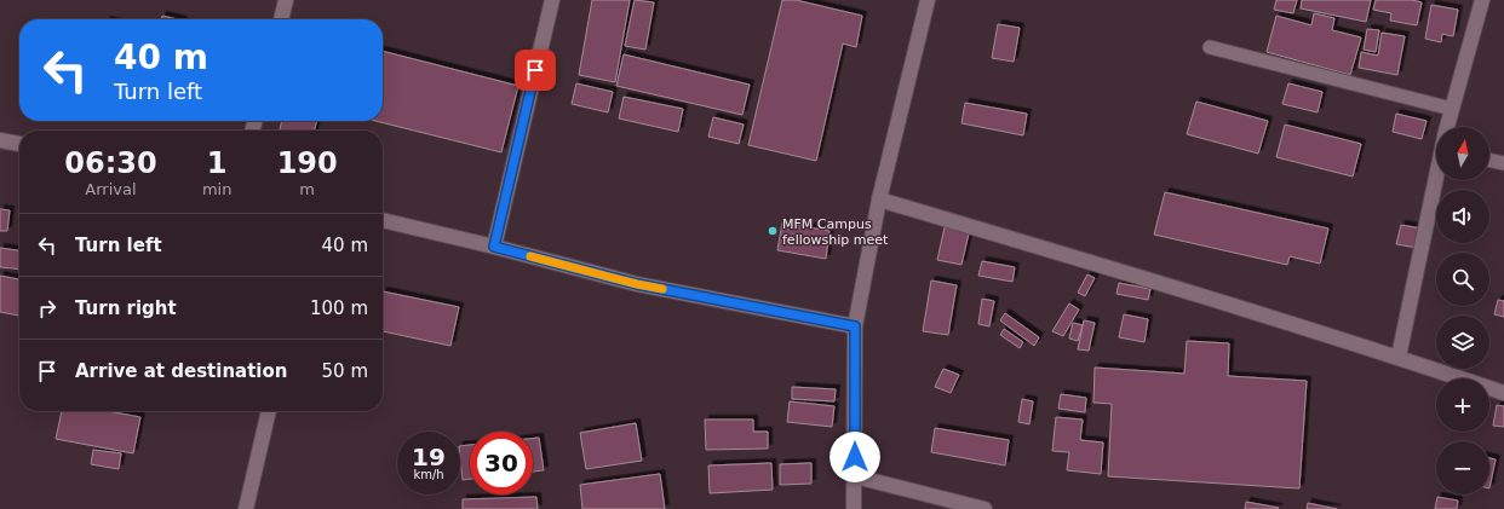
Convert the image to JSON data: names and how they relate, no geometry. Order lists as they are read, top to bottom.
{
  "places": ["MFM Campus fellowship meet"],
  "north": "top",
  "page": {
    "turn": ["40 m", "Turn left"],
    "map_buttons": ["+", "−"],
    "eta": [
      "06:30",
      "Arrival",
      "1",
      "min",
      "190",
      "m"
    ],
    "list": [
      {
        "name": "Turn left",
        "value": "40 m"
      },
      {
        "name": "Turn right",
        "value": "100 m"
      },
      {
        "name": "Arrive at destination",
        "value": "50 m"
      }
    ],
    "speed": "19 km/h",
    "limit": "30"
  }
}
